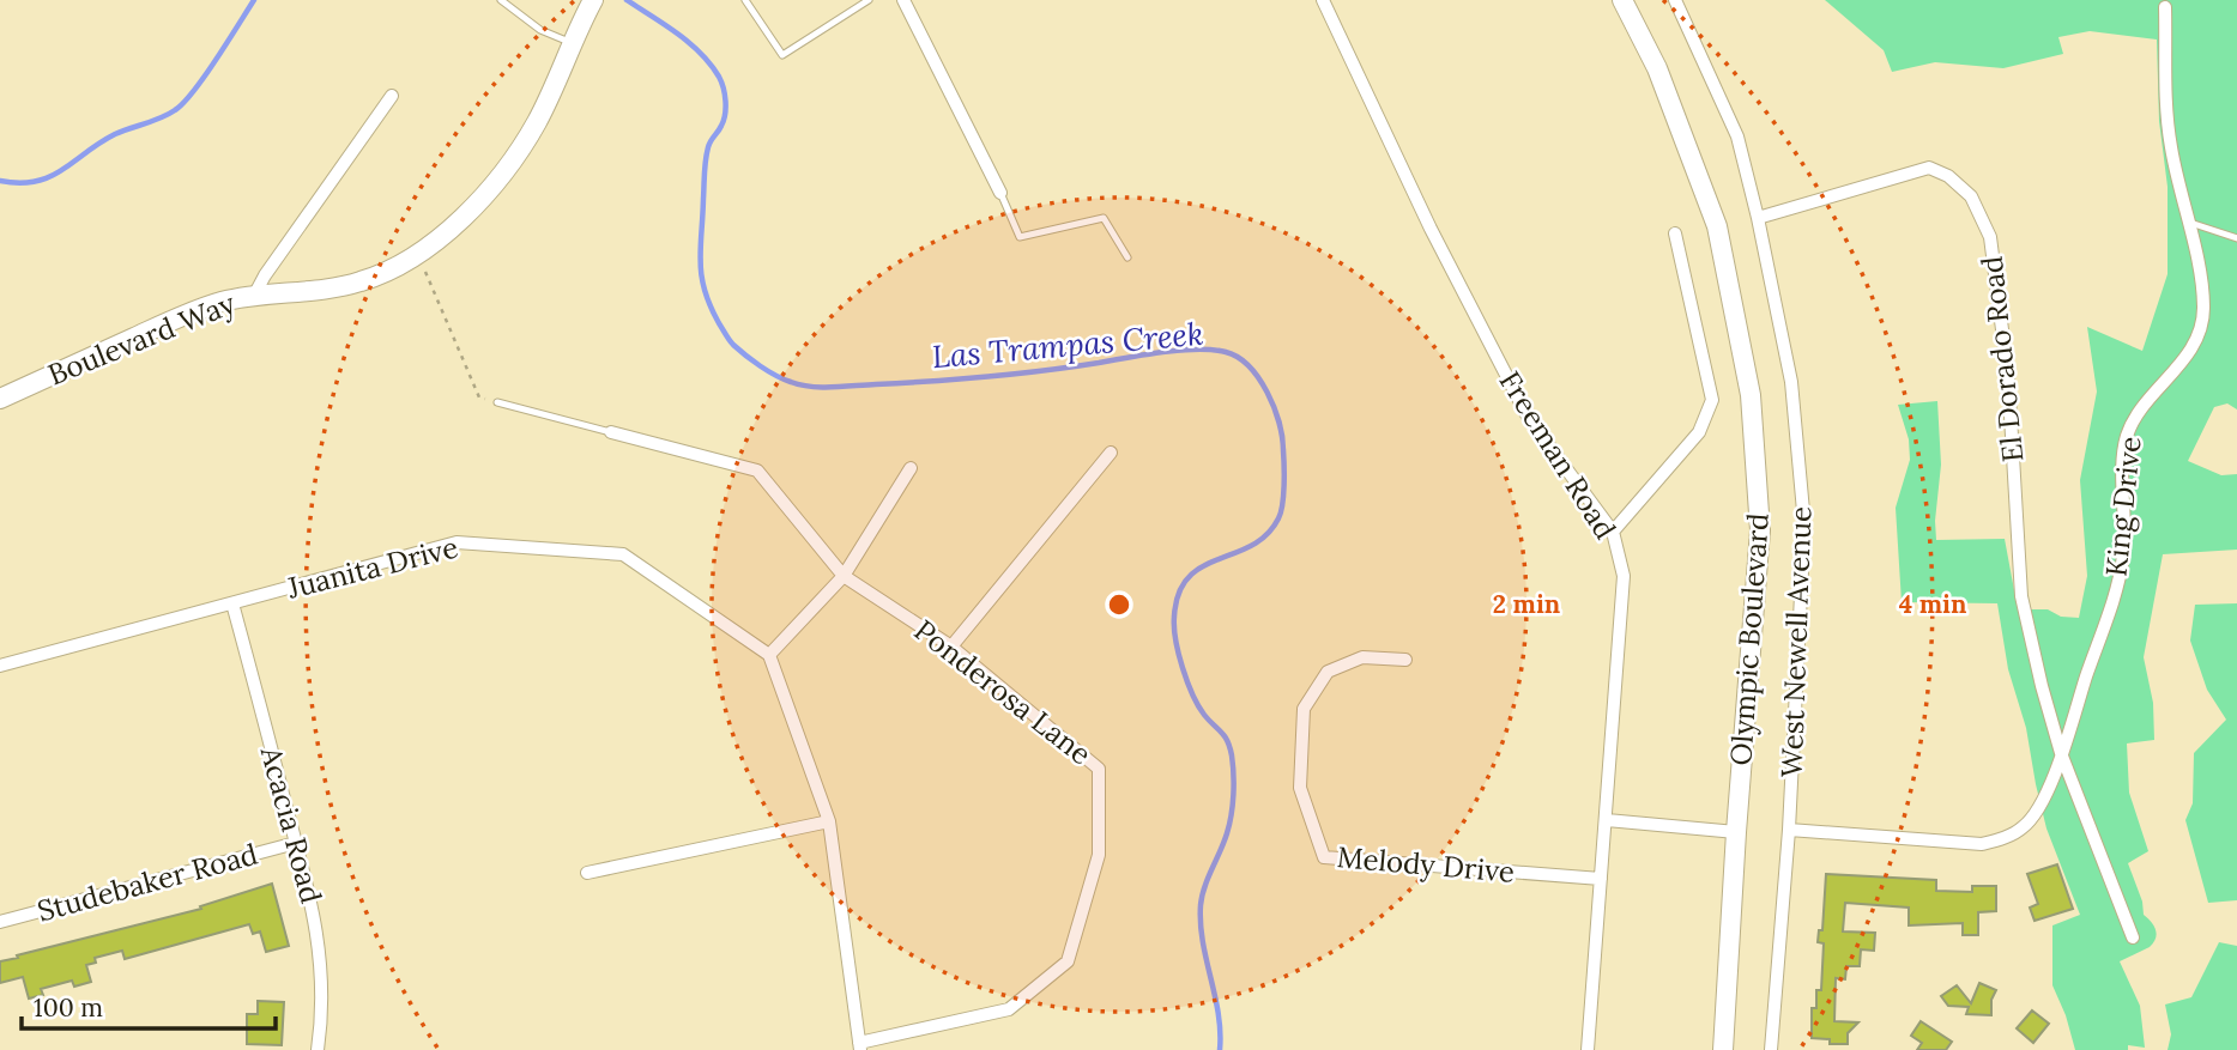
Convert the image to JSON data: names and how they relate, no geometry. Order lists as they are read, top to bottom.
{
  "streets": {
    "main road": ["Boulevard Way", "Olympic Boulevard"],
    "street": [
      "El Dorado Road",
      "Freeman Road",
      "King Drive",
      "Juanita Drive",
      "West Newell Avenue",
      "Ponderosa Lane",
      "Acacia Road",
      "Melody Drive",
      "Studebaker Road"
    ]
  },
  "crossings": [
    ["El Dorado Road", "King Drive"],
    ["El Dorado Road", "West Newell Avenue"],
    ["Freeman Road", "Melody Drive"],
    ["King Drive", "West Newell Avenue"],
    ["Juanita Drive", "Acacia Road"],
    ["Acacia Road", "Studebaker Road"]
  ],
  "water": ["Las Trampas Creek"],
  "scale_bar": "100 m",
  "rings": ["2 min", "4 min"]
}
